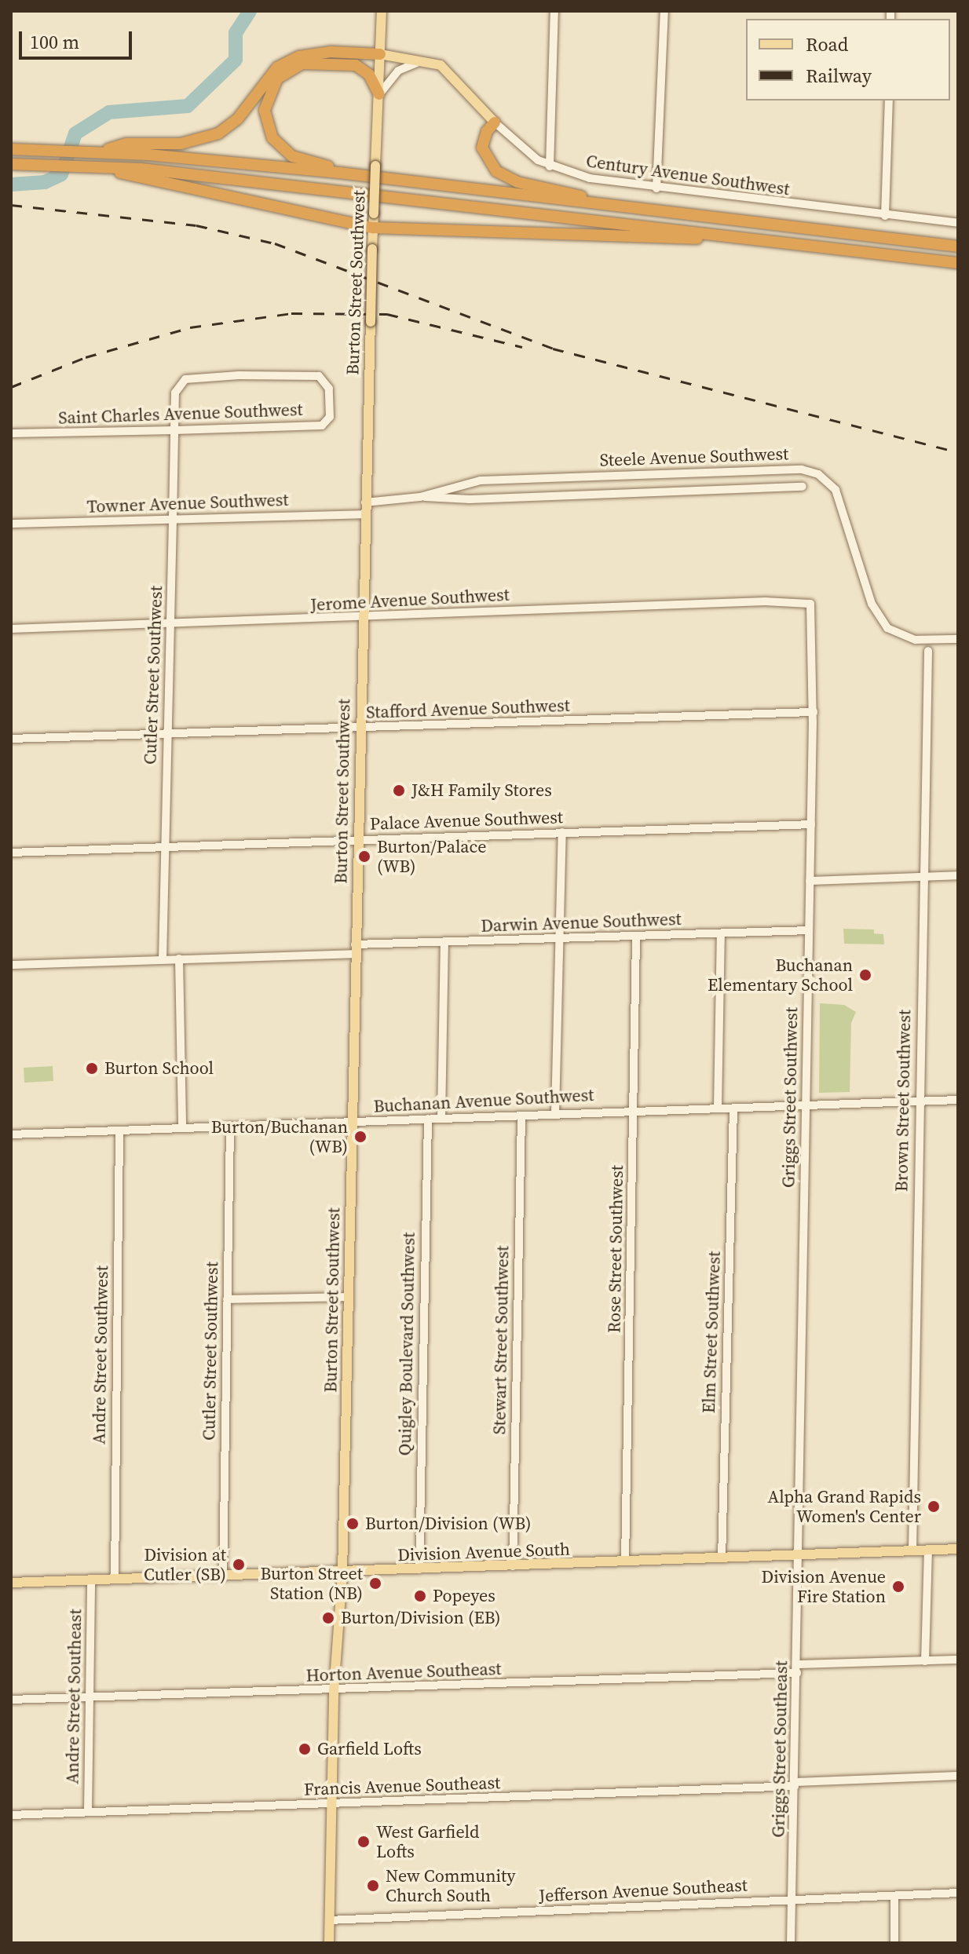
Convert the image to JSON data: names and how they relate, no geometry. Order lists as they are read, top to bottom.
{
  "streets": {
    "main road": ["Century Avenue Southwest", "Burton Street Southwest", "Division Avenue South"],
    "street": [
      "Saint Charles Avenue Southwest",
      "Steele Avenue Southwest",
      "Towner Avenue Southwest",
      "Jerome Avenue Southwest",
      "Cutler Street Southwest",
      "Stafford Avenue Southwest",
      "Palace Avenue Southwest",
      "Darwin Avenue Southwest",
      "Griggs Street Southwest",
      "Buchanan Avenue Southwest",
      "Brown Street Southwest",
      "Rose Street Southwest",
      "Elm Street Southwest",
      "Stewart Street Southwest",
      "Quigley Boulevard Southwest",
      "Andre Street Southwest",
      "Horton Avenue Southeast",
      "Andre Street Southeast",
      "Griggs Street Southeast",
      "Francis Avenue Southeast",
      "Jefferson Avenue Southeast"
    ]
  },
  "crossings": [
    ["Century Avenue Southwest", "Burton Street Southwest"],
    ["Burton Street Southwest", "Steele Avenue Southwest"],
    ["Burton Street Southwest", "Towner Avenue Southwest"],
    ["Burton Street Southwest", "Jerome Avenue Southwest"],
    ["Burton Street Southwest", "Stafford Avenue Southwest"],
    ["Burton Street Southwest", "Palace Avenue Southwest"],
    ["Burton Street Southwest", "Darwin Avenue Southwest"],
    ["Burton Street Southwest", "Buchanan Avenue Southwest"],
    ["Burton Street Southwest", "Division Avenue South"],
    ["Burton Street Southwest", "Horton Avenue Southeast"],
    ["Burton Street Southwest", "Francis Avenue Southeast"],
    ["Burton Street Southwest", "Jefferson Avenue Southeast"],
    ["Saint Charles Avenue Southwest", "Cutler Street Southwest"],
    ["Towner Avenue Southwest", "Cutler Street Southwest"],
    ["Jerome Avenue Southwest", "Cutler Street Southwest"],
    ["Jerome Avenue Southwest", "Griggs Street Southwest"],
    ["Cutler Street Southwest", "Stafford Avenue Southwest"],
    ["Cutler Street Southwest", "Palace Avenue Southwest"],
    ["Cutler Street Southwest", "Darwin Avenue Southwest"],
    ["Cutler Street Southwest", "Buchanan Avenue Southwest"],
    ["Cutler Street Southwest", "Division Avenue South"],
    ["Stafford Avenue Southwest", "Griggs Street Southwest"],
    ["Palace Avenue Southwest", "Griggs Street Southwest"],
    ["Darwin Avenue Southwest", "Griggs Street Southwest"],
    ["Darwin Avenue Southwest", "Rose Street Southwest"],
    ["Griggs Street Southwest", "Buchanan Avenue Southwest"],
    ["Griggs Street Southwest", "Division Avenue South"],
    ["Griggs Street Southwest", "Griggs Street Southeast"],
    ["Buchanan Avenue Southwest", "Brown Street Southwest"],
    ["Buchanan Avenue Southwest", "Rose Street Southwest"],
    ["Buchanan Avenue Southwest", "Elm Street Southwest"],
    ["Buchanan Avenue Southwest", "Stewart Street Southwest"],
    ["Buchanan Avenue Southwest", "Quigley Boulevard Southwest"],
    ["Buchanan Avenue Southwest", "Andre Street Southwest"],
    ["Brown Street Southwest", "Division Avenue South"],
    ["Rose Street Southwest", "Division Avenue South"],
    ["Elm Street Southwest", "Division Avenue South"],
    ["Stewart Street Southwest", "Division Avenue South"],
    ["Quigley Boulevard Southwest", "Division Avenue South"],
    ["Andre Street Southwest", "Division Avenue South"],
    ["Division Avenue South", "Andre Street Southeast"],
    ["Division Avenue South", "Griggs Street Southeast"],
    ["Horton Avenue Southeast", "Andre Street Southeast"],
    ["Horton Avenue Southeast", "Griggs Street Southeast"],
    ["Andre Street Southeast", "Francis Avenue Southeast"],
    ["Griggs Street Southeast", "Francis Avenue Southeast"],
    ["Griggs Street Southeast", "Jefferson Avenue Southeast"]
  ],
  "places": [
    "J&H Family Stores",
    "Burton/Palace (WB)",
    "Buchanan Elementary School",
    "Burton School",
    "Burton/Buchanan (WB)",
    "Alpha Grand Rapids Women's Center",
    "Burton/Division (WB)",
    "Division at Cutler (SB)",
    "Burton Street Station (NB)",
    "Division Avenue Fire Station",
    "Popeyes",
    "Burton/Division (EB)",
    "Garfield Lofts",
    "West Garfield Lofts",
    "New Community Church South"
  ],
  "legend": ["Road", "Railway"],
  "scale_bar": "100 m"
}
